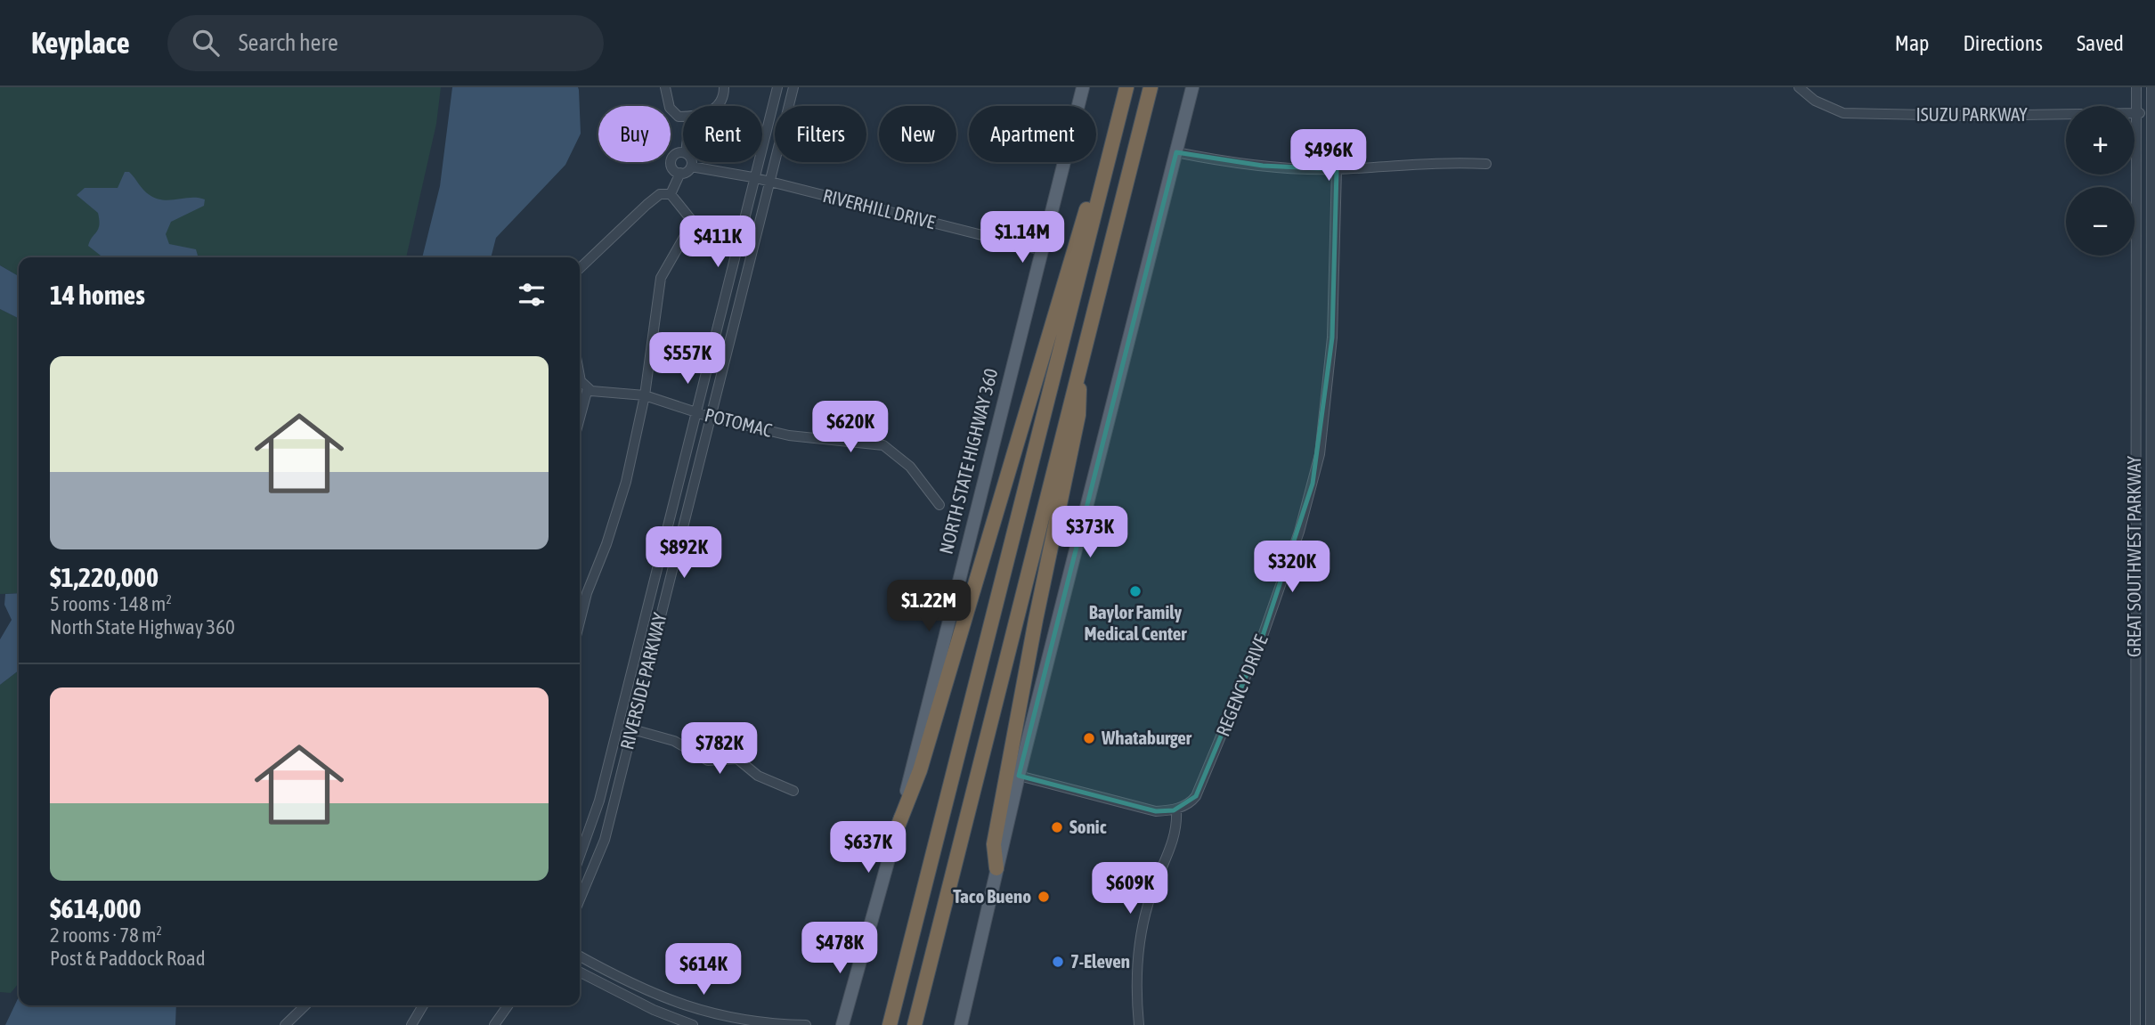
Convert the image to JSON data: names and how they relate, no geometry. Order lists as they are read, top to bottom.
{
  "streets": {
    "main road": ["NORTH STATE HIGHWAY 360"],
    "street": [
      "ISUZU PARKWAY",
      "RIVERHILL DRIVE",
      "POTOMAC",
      "GREAT SOUTHWEST PARKWAY",
      "RIVERSIDE PARKWAY",
      "REGENCY DRIVE"
    ]
  },
  "crossings": [
    ["ISUZU PARKWAY", "GREAT SOUTHWEST PARKWAY"],
    ["RIVERHILL DRIVE", "NORTH STATE HIGHWAY 360"],
    ["RIVERHILL DRIVE", "RIVERSIDE PARKWAY"],
    ["POTOMAC", "RIVERSIDE PARKWAY"]
  ],
  "places": [
    "Baylor Family Medical Center",
    "Whataburger",
    "Sonic",
    "Taco Bueno",
    "7-Eleven"
  ],
  "page": {
    "header": "Keyplace",
    "search": "Search here",
    "nav": ["Map", "Directions", "Saved"],
    "map_buttons": ["+", "−"],
    "chip": [
      "Buy",
      "Rent",
      "Filters",
      "New",
      "Apartment"
    ],
    "price": [
      "$496K",
      "$1.14M",
      "$411K",
      "$557K",
      "$620K",
      "$373K",
      "$892K",
      "$320K",
      "$1.22M",
      "$782K",
      "$637K",
      "$609K",
      "$478K",
      "$614K"
    ],
    "heading": "14 homes",
    "list": [
      {
        "name": "$1,220,000",
        "note": "5 rooms · 148 m² · North State Highway 360"
      },
      {
        "name": "$614,000",
        "note": "2 rooms · 78 m² · Post & Paddock Road"
      }
    ]
  }
}
